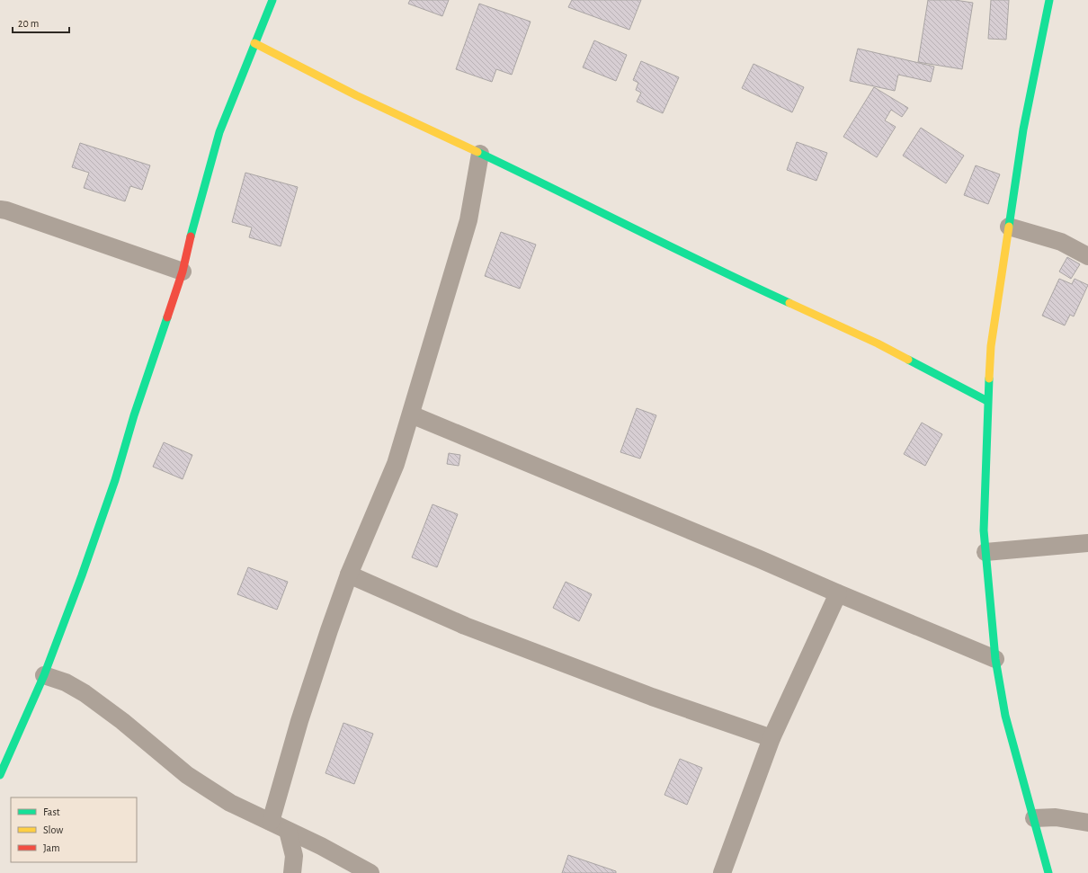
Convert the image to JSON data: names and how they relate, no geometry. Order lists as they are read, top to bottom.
{
  "legend": ["Fast", "Slow", "Jam"],
  "scale_bar": "20 m"
}
